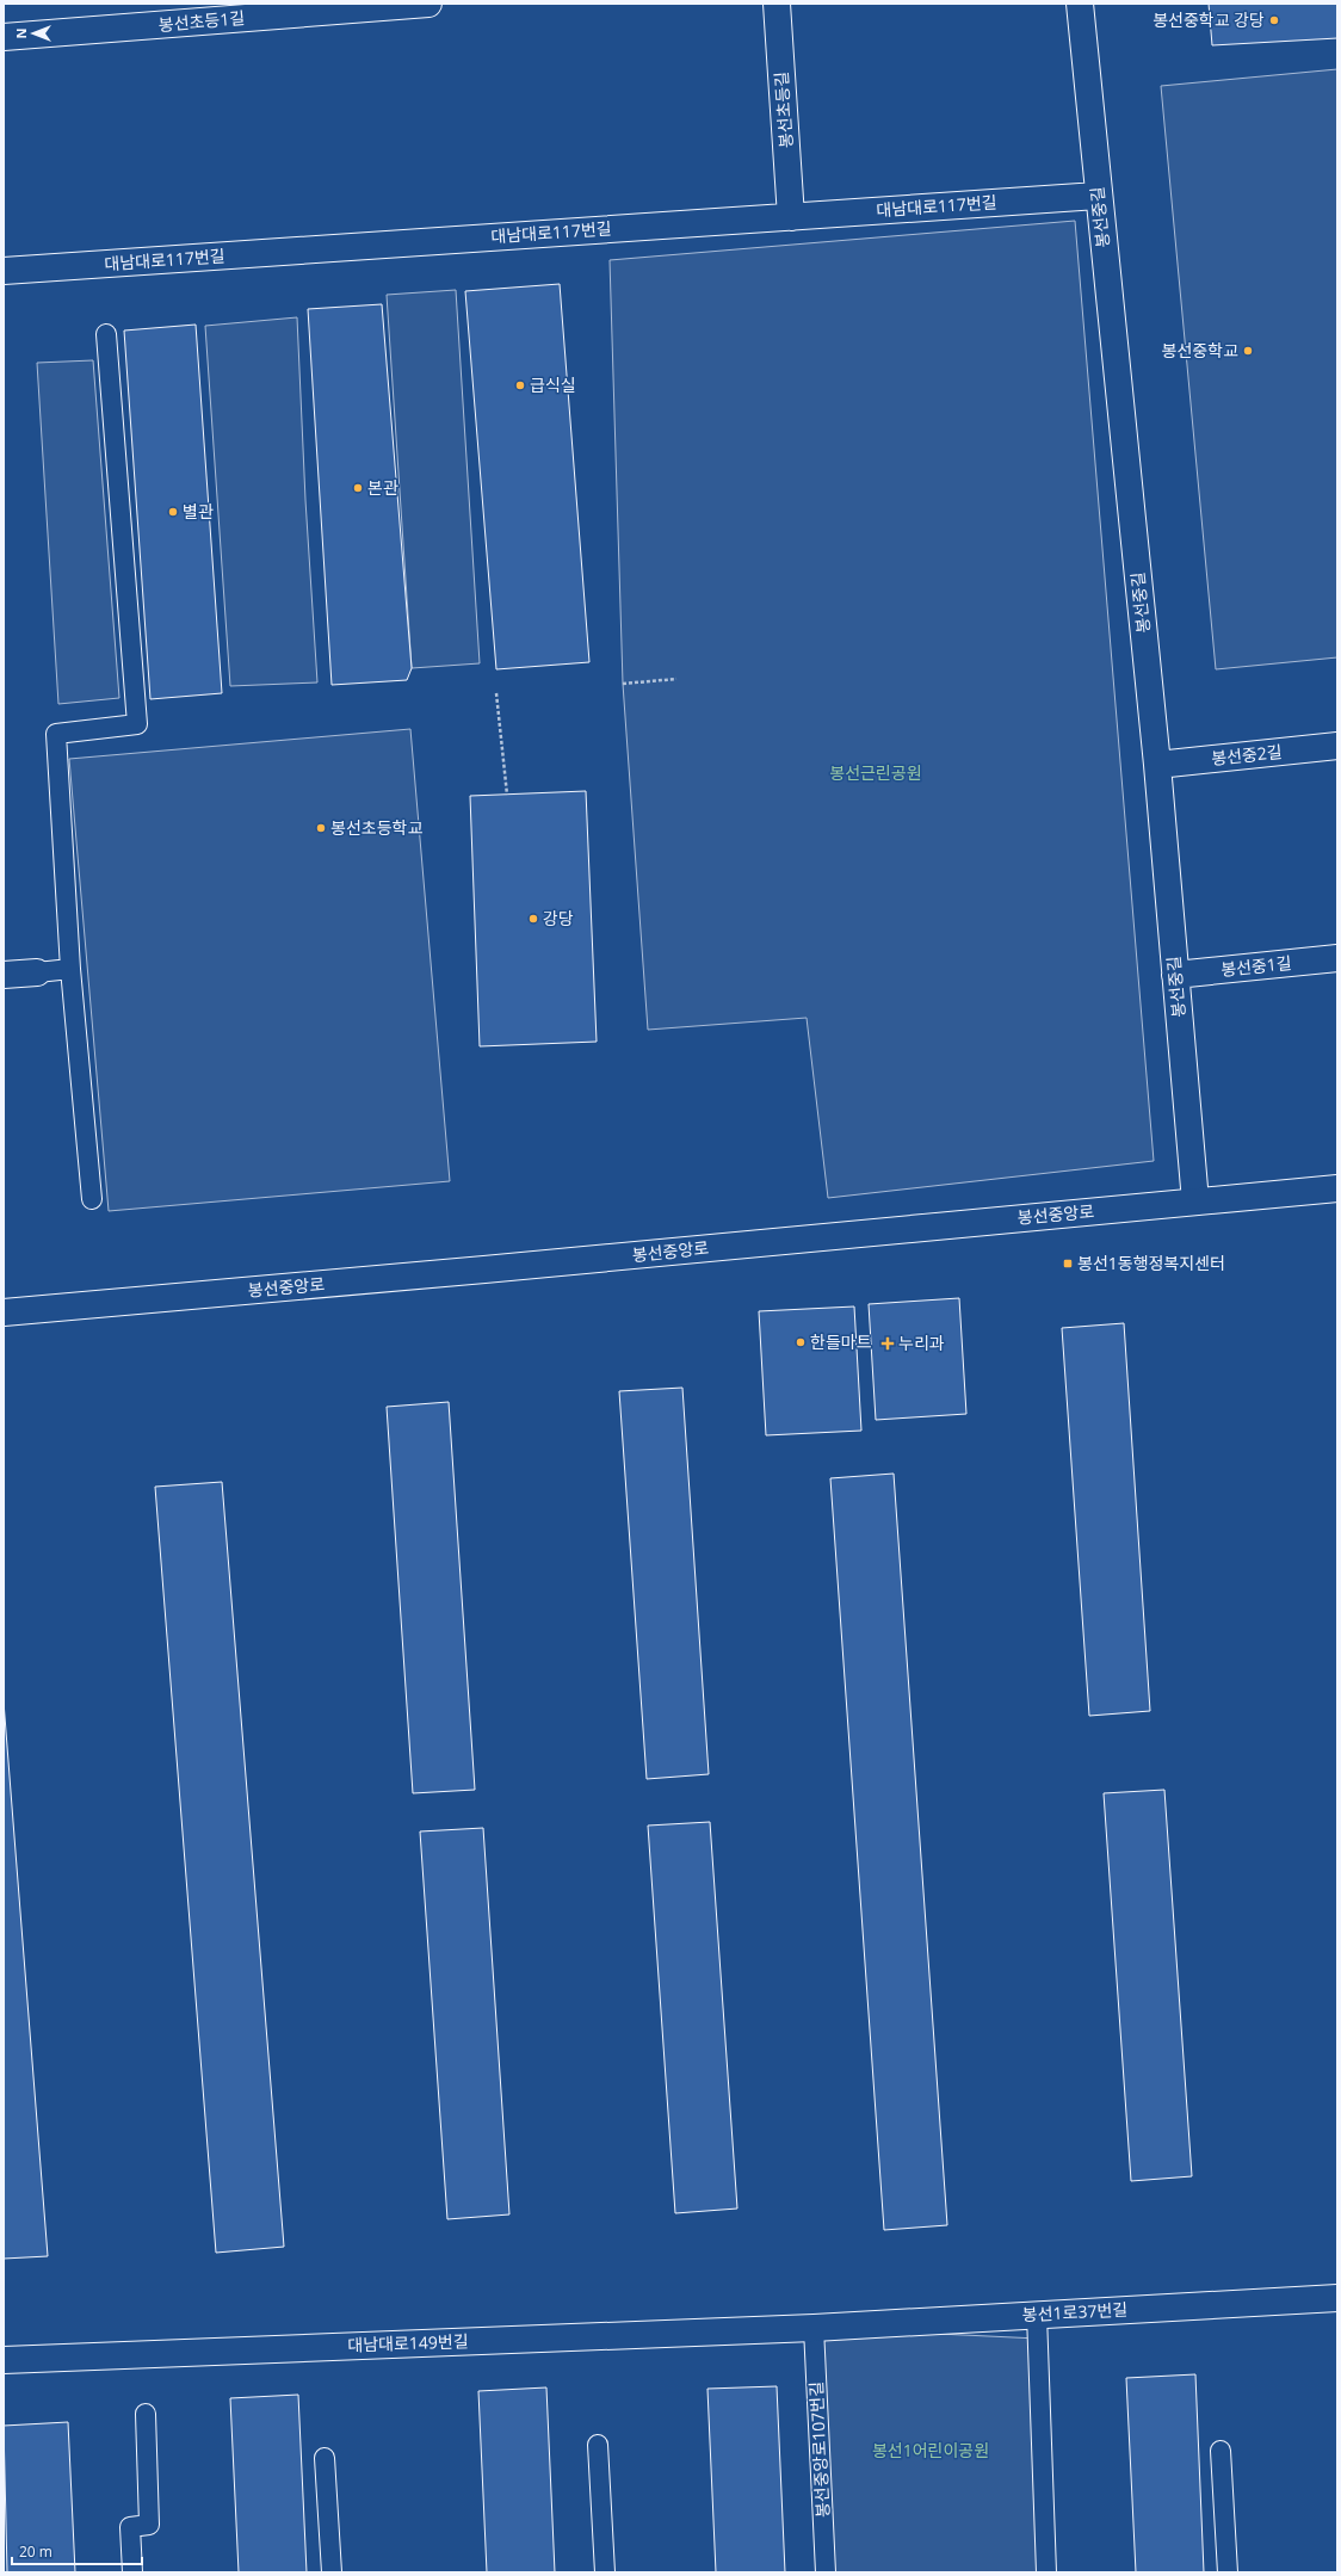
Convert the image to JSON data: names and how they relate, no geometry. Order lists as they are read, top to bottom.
{
  "streets": {
    "street": [
      "봉선초등1길",
      "봉선초등길",
      "대남대로117번길",
      "봉선중길",
      "봉선중2길",
      "봉선중1길",
      "봉선중앙로",
      "봉선1로37번길",
      "대남대로149번길"
    ],
    "lane": ["봉선중앙로107번길"]
  },
  "crossings": [
    ["봉선초등길", "대남대로117번길"],
    ["대남대로117번길", "봉선중길"],
    ["봉선중길", "봉선중2길"],
    ["봉선중길", "봉선중1길"],
    ["봉선중길", "봉선중앙로"],
    ["봉선1로37번길", "대남대로149번길"],
    ["봉선1로37번길", "봉선중앙로107번길"],
    ["대남대로149번길", "봉선중앙로107번길"]
  ],
  "parks": ["봉선근린공원", "봉선1어린이공원"],
  "places": {
    "other": [
      "봉선중학교 강당",
      "봉선중학교",
      "급식실",
      "본관",
      "별관",
      "봉선초등학교",
      "강당",
      "한들마트"
    ],
    "transit": ["봉선1동행정복지센터"],
    "health": ["누리과"]
  },
  "scale_bar": "20 m",
  "north": "left"
}
